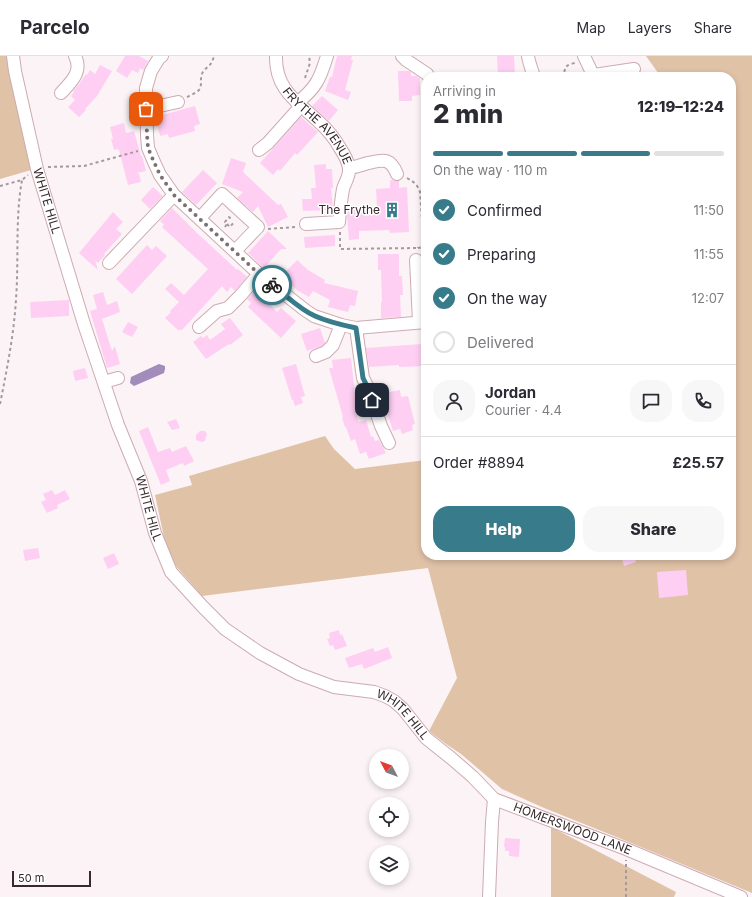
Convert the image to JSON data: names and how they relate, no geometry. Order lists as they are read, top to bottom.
{
  "streets": {
    "street": ["FRYTHE AVENUE", "WHITE HILL", "HOMERSWOOD LANE"]
  },
  "crossings": [
    ["WHITE HILL", "HOMERSWOOD LANE"]
  ],
  "places": {
    "building": ["The Frythe"]
  },
  "scale_bar": "50 m",
  "north": "top left",
  "page": {
    "header": "Parcelo",
    "nav": ["Map", "Layers", "Share"],
    "heading": ["2 min", "Arriving in", "12:19–12:24"],
    "panel": [
      "Jordan",
      "Courier · 4.4",
      "Order #8894",
      "£25.57"
    ],
    "bar": "On the way · 110 m",
    "list": [
      ["Confirmed", "11:50"],
      ["Preparing", "11:55"],
      ["On the way", "12:07"],
      "Delivered"
    ],
    "buttons": ["Help", "Share"],
    "scale": "50 m"
  }
}
